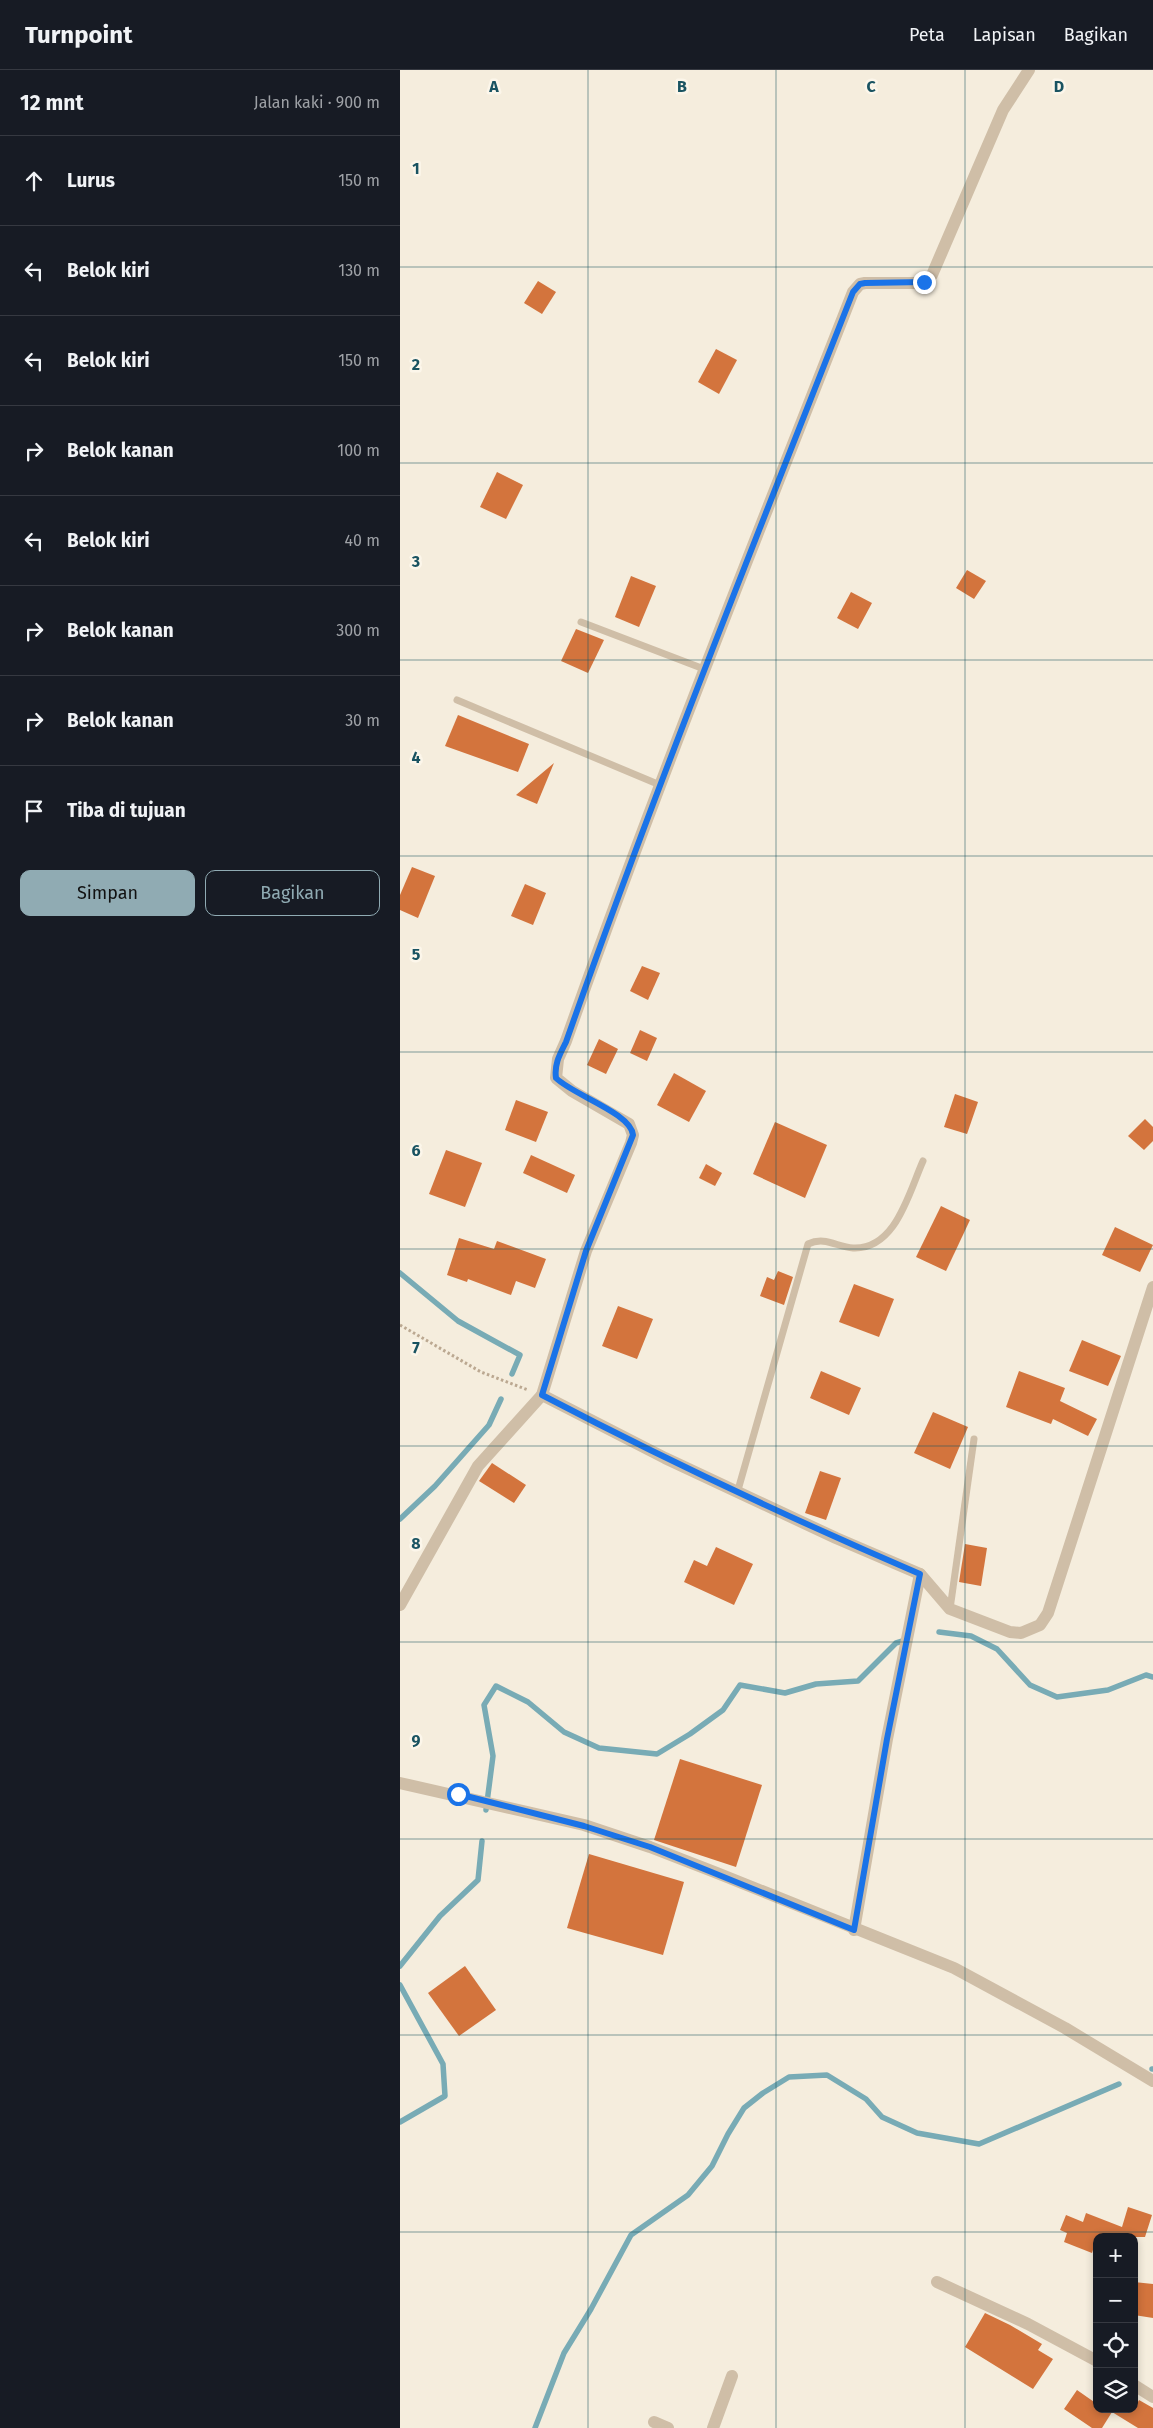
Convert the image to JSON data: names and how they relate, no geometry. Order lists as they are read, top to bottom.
{
  "page": {
    "header": "Turnpoint",
    "nav": ["Peta", "Lapisan", "Bagikan"],
    "heading": ["12 mnt", "Jalan kaki · 900 m"],
    "list": [
      ["Lurus", "150 m"],
      ["Belok kiri", "130 m"],
      ["Belok kiri", "150 m"],
      ["Belok kanan", "100 m"],
      ["Belok kiri", "40 m"],
      ["Belok kanan", "300 m"],
      ["Belok kanan", "30 m"],
      "Tiba di tujuan"
    ],
    "buttons": ["Simpan", "Bagikan"],
    "map_buttons": ["+", "−"]
  },
  "grid": {
    "columns": [
      "A",
      "B",
      "C",
      "D"
    ],
    "rows": [
      "1",
      "2",
      "3",
      "4",
      "5",
      "6",
      "7",
      "8",
      "9"
    ]
  }
}
